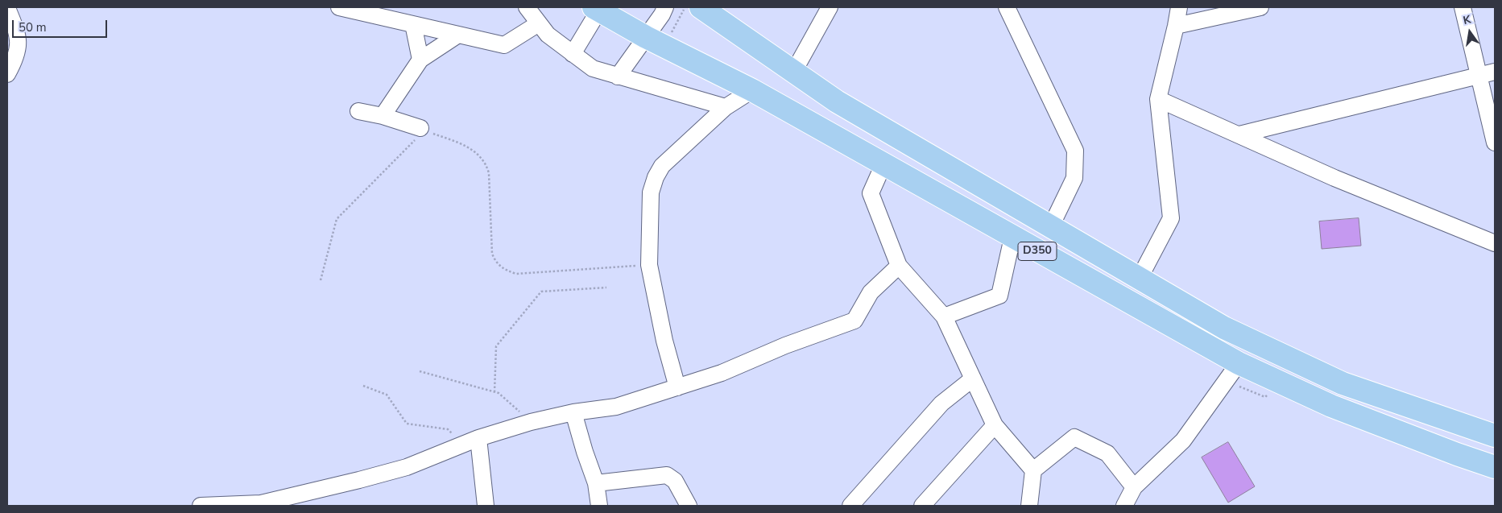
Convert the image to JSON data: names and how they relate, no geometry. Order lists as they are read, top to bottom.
{
  "streets": {
    "highway": ["D350"]
  },
  "scale_bar": "50 m",
  "north": "top"
}
